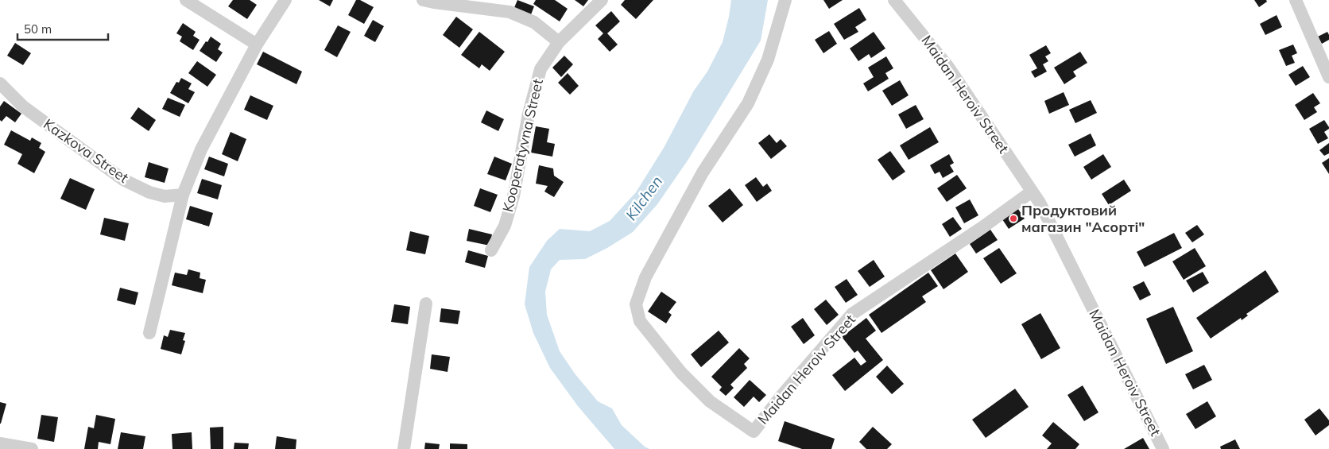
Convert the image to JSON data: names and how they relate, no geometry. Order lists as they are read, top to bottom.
{
  "streets": {
    "street": ["Maidan Heroiv Street", "Kooperatyvna Street", "Kazkova Street"]
  },
  "water": ["Kilchen"],
  "places": ["Продуктовий магазин \"Асорті\""],
  "scale_bar": "50 m"
}
